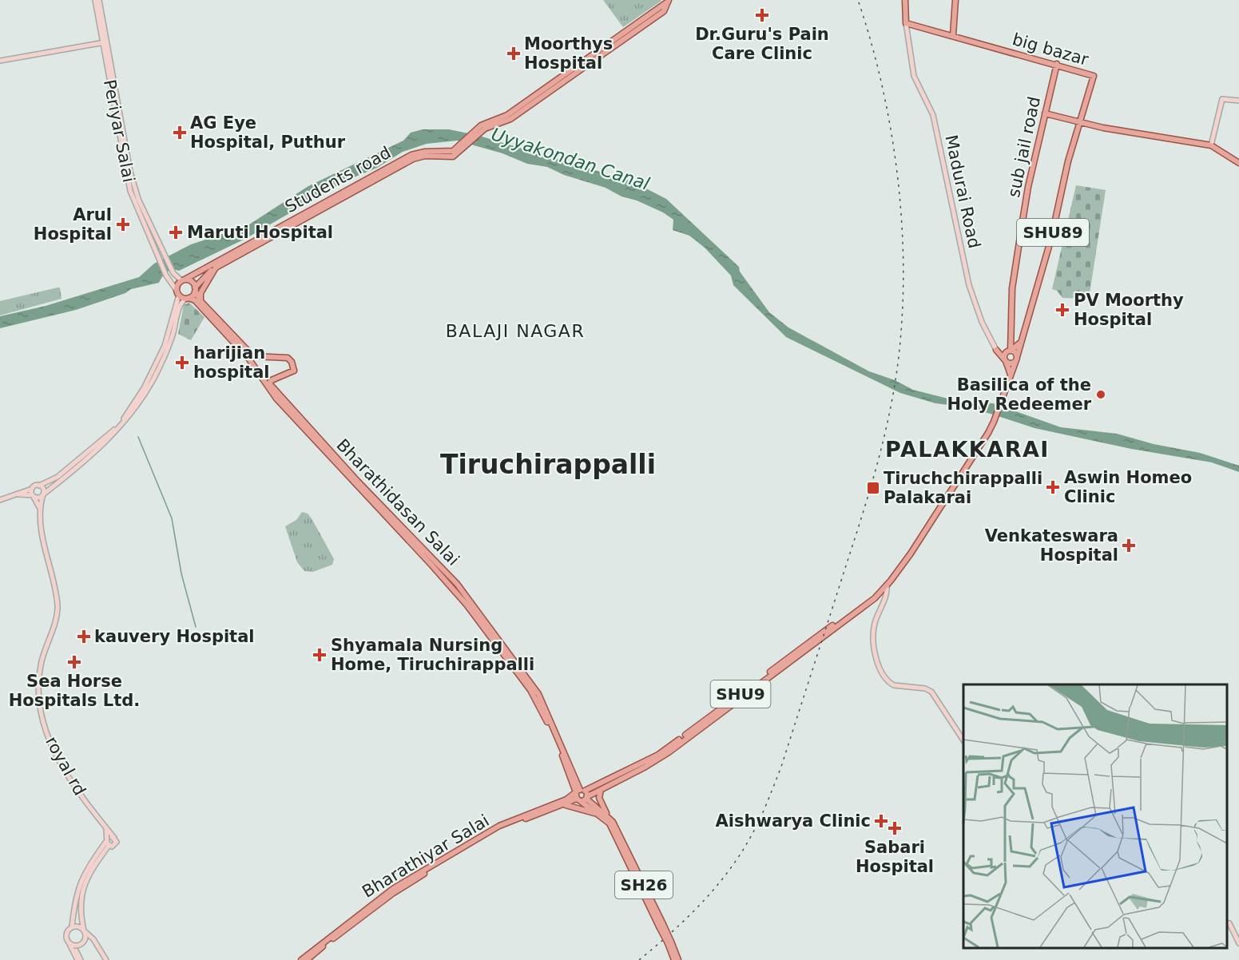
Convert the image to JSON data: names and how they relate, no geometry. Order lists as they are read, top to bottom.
{
  "streets": {
    "main road": [
      "big bazar",
      "Periyar Salai",
      "sub jail road",
      "Students road",
      "Madurai Road",
      "SHU89",
      "Bharathidasan Salai",
      "SHU9",
      "royal rd",
      "Bharathiyar Salai",
      "SH26"
    ]
  },
  "crossings": [
    ["big bazar", "sub jail road"],
    ["big bazar", "Madurai Road"],
    ["big bazar", "SHU89"],
    ["Periyar Salai", "Students road"],
    ["Periyar Salai", "Bharathidasan Salai"],
    ["sub jail road", "Madurai Road"],
    ["sub jail road", "SHU89"],
    ["Students road", "Bharathidasan Salai"],
    ["SHU89", "SHU9"],
    ["Bharathidasan Salai", "SHU9"],
    ["Bharathidasan Salai", "Bharathiyar Salai"],
    ["Bharathidasan Salai", "SH26"],
    ["SHU9", "Bharathiyar Salai"],
    ["SHU9", "SH26"],
    ["Bharathiyar Salai", "SH26"]
  ],
  "districts": ["BALAJI NAGAR", "PALAKKARAI", "Tiruchirappalli"],
  "water": ["Uyyakondan Canal"],
  "places": {
    "health": [
      "Dr.Guru's Pain Care Clinic",
      "Moorthys Hospital",
      "AG Eye Hospital, Puthur",
      "Arul Hospital",
      "Maruti Hospital",
      "PV Moorthy Hospital",
      "harijian hospital",
      "Aswin Homeo Clinic",
      "Venkateswara Hospital",
      "kauvery Hospital",
      "Shyamala Nursing Home, Tiruchirappalli",
      "Sea Horse Hospitals Ltd.",
      "Aishwarya Clinic",
      "Sabari Hospital"
    ],
    "other": ["Basilica of the Holy Redeemer"],
    "transit": ["Tiruchchirappalli Palakarai"]
  }
}
